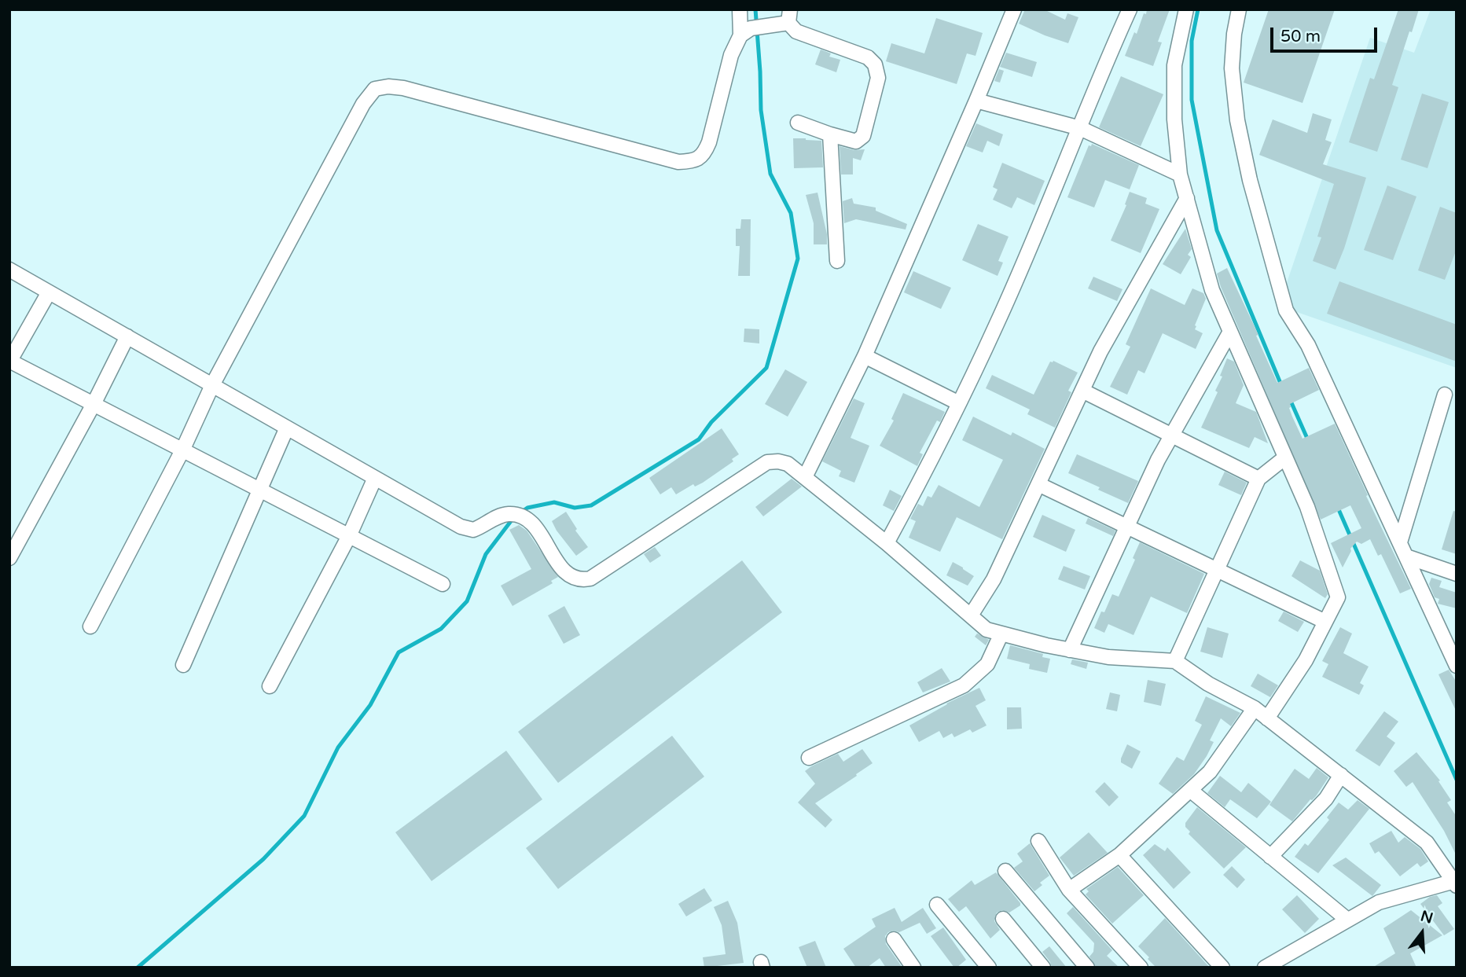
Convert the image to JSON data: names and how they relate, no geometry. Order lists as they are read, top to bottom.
{
  "scale_bar": "50 m",
  "north": "top"
}
